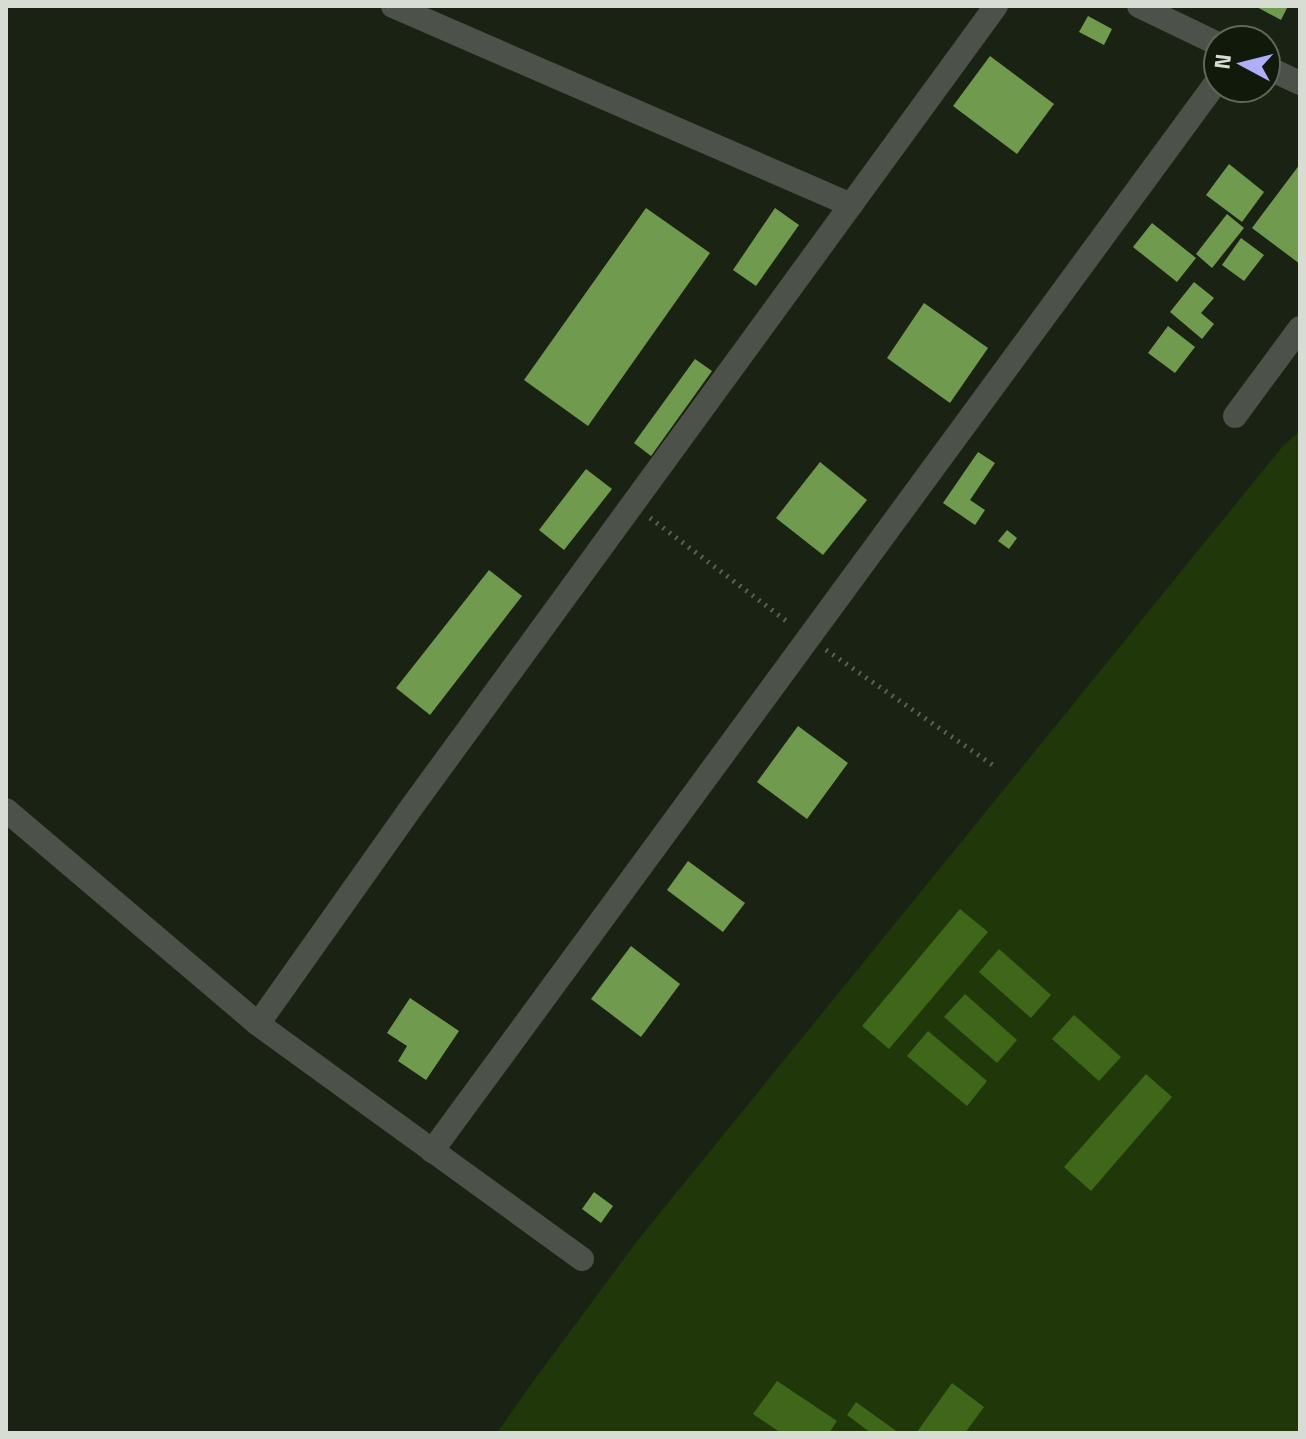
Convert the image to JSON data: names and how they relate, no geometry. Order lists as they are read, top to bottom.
{
  "north": "left"
}
